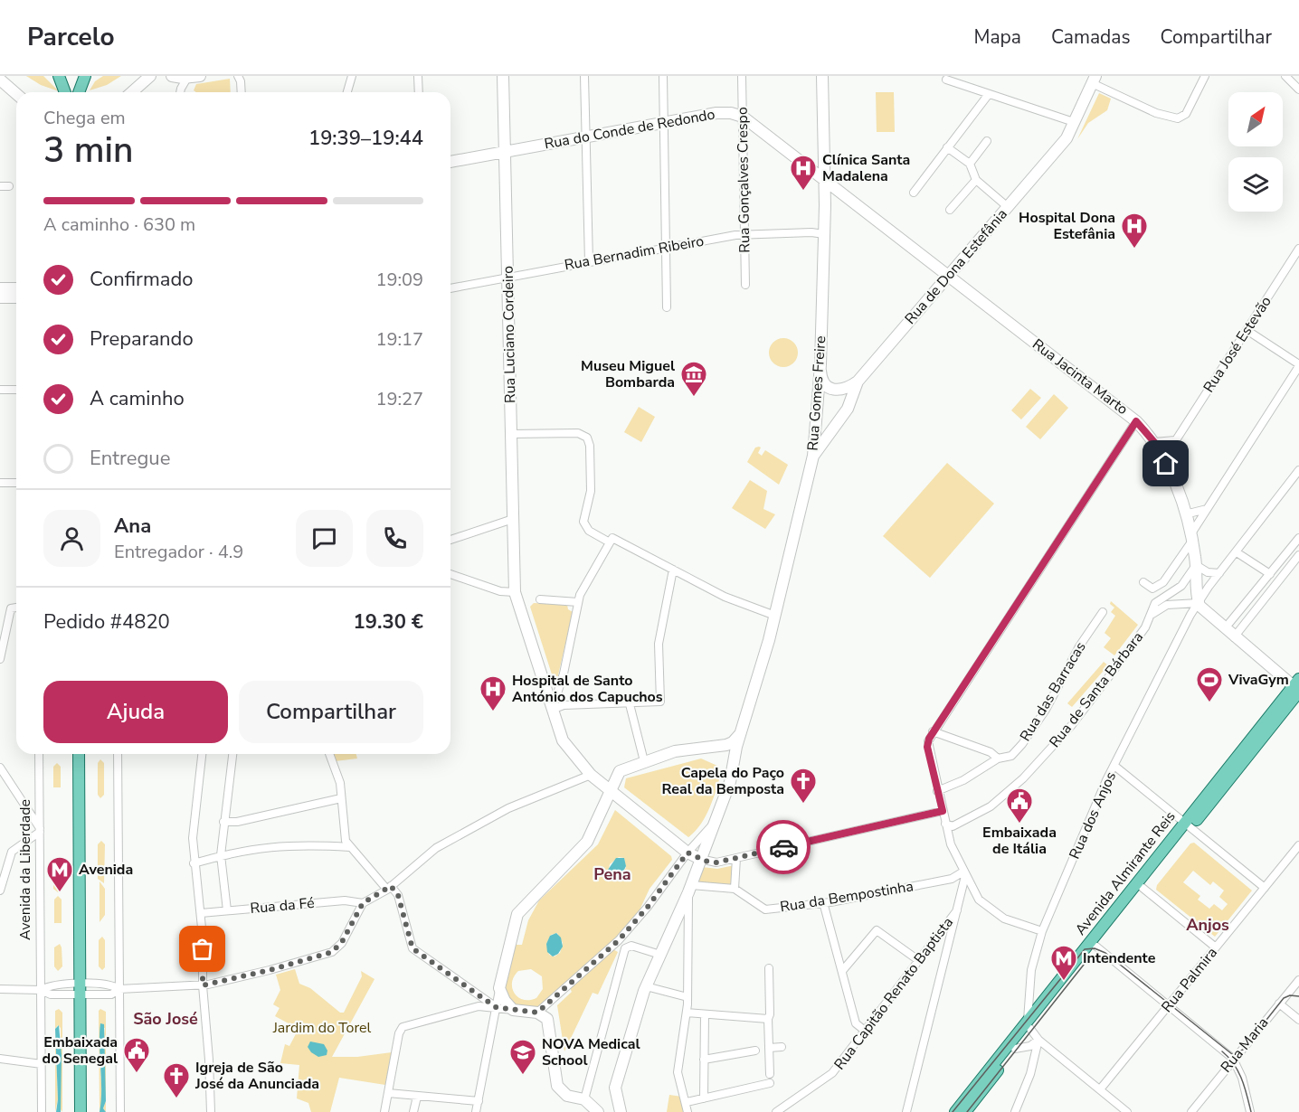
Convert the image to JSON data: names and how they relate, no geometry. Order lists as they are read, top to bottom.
{
  "streets": {
    "main road": ["Avenida Almirante Reis"],
    "street": [
      "Rua do Conde de Redondo",
      "Rua Gonçalves Crespo",
      "Rua Bernadim Ribeiro",
      "Rua de Dona Estefânia",
      "Rua Luciano Cordeiro",
      "Rua José Estevão",
      "Rua Jacinta Marto",
      "Rua Gomes Freire",
      "Rua de Santa Bárbara",
      "Rua das Barracas",
      "Rua dos Anjos",
      "Avenida da Liberdade",
      "Rua da Bempostinha",
      "Rua da Fé",
      "Rua Palmira",
      "Rua Capitão Renato Baptista",
      "Rua Maria"
    ]
  },
  "crossings": [
    ["Rua do Conde de Redondo", "Rua Gonçalves Crespo"],
    ["Rua do Conde de Redondo", "Rua Luciano Cordeiro"],
    ["Rua Gonçalves Crespo", "Rua Bernadim Ribeiro"],
    ["Rua Bernadim Ribeiro", "Rua Luciano Cordeiro"],
    ["Rua Bernadim Ribeiro", "Rua Gomes Freire"],
    ["Rua de Dona Estefânia", "Rua Jacinta Marto"],
    ["Rua de Dona Estefânia", "Rua Gomes Freire"],
    ["Rua Luciano Cordeiro", "Rua Gomes Freire"],
    ["Rua José Estevão", "Rua Jacinta Marto"],
    ["Rua Jacinta Marto", "Rua Gomes Freire"],
    ["Rua Jacinta Marto", "Rua de Santa Bárbara"],
    ["Rua Jacinta Marto", "Rua dos Anjos"],
    ["Rua dos Anjos", "Avenida Almirante Reis"]
  ],
  "districts": ["Pena", "Anjos", "São José"],
  "parks": ["Jardim do Torel"],
  "places": {
    "hospital": ["Clínica Santa Madalena", "Hospital Dona Estefânia", "Hospital de Santo António dos Capuchos"],
    "museum": ["Museu Miguel Bombarda"],
    "sports": ["VivaGym"],
    "church": ["Capela do Paço Real da Bemposta", "Igreja de São José da Anunciada"],
    "public building": ["Embaixada de Itália", "Embaixada do Senegal"],
    "metro station": ["Avenida", "Intendente"],
    "school or university": ["NOVA Medical School"]
  },
  "north": "top right",
  "page": {
    "header": "Parcelo",
    "nav": ["Mapa", "Camadas", "Compartilhar"],
    "heading": ["3 min", "Chega em", "19:39–19:44"],
    "panel": [
      "Ana",
      "Entregador · 4.9",
      "Pedido #4820",
      "19.30 €"
    ],
    "bar": "A caminho · 630 m",
    "list": [
      ["Confirmado", "19:09"],
      ["Preparando", "19:17"],
      ["A caminho", "19:27"],
      "Entregue"
    ],
    "buttons": ["Ajuda", "Compartilhar"]
  }
}
